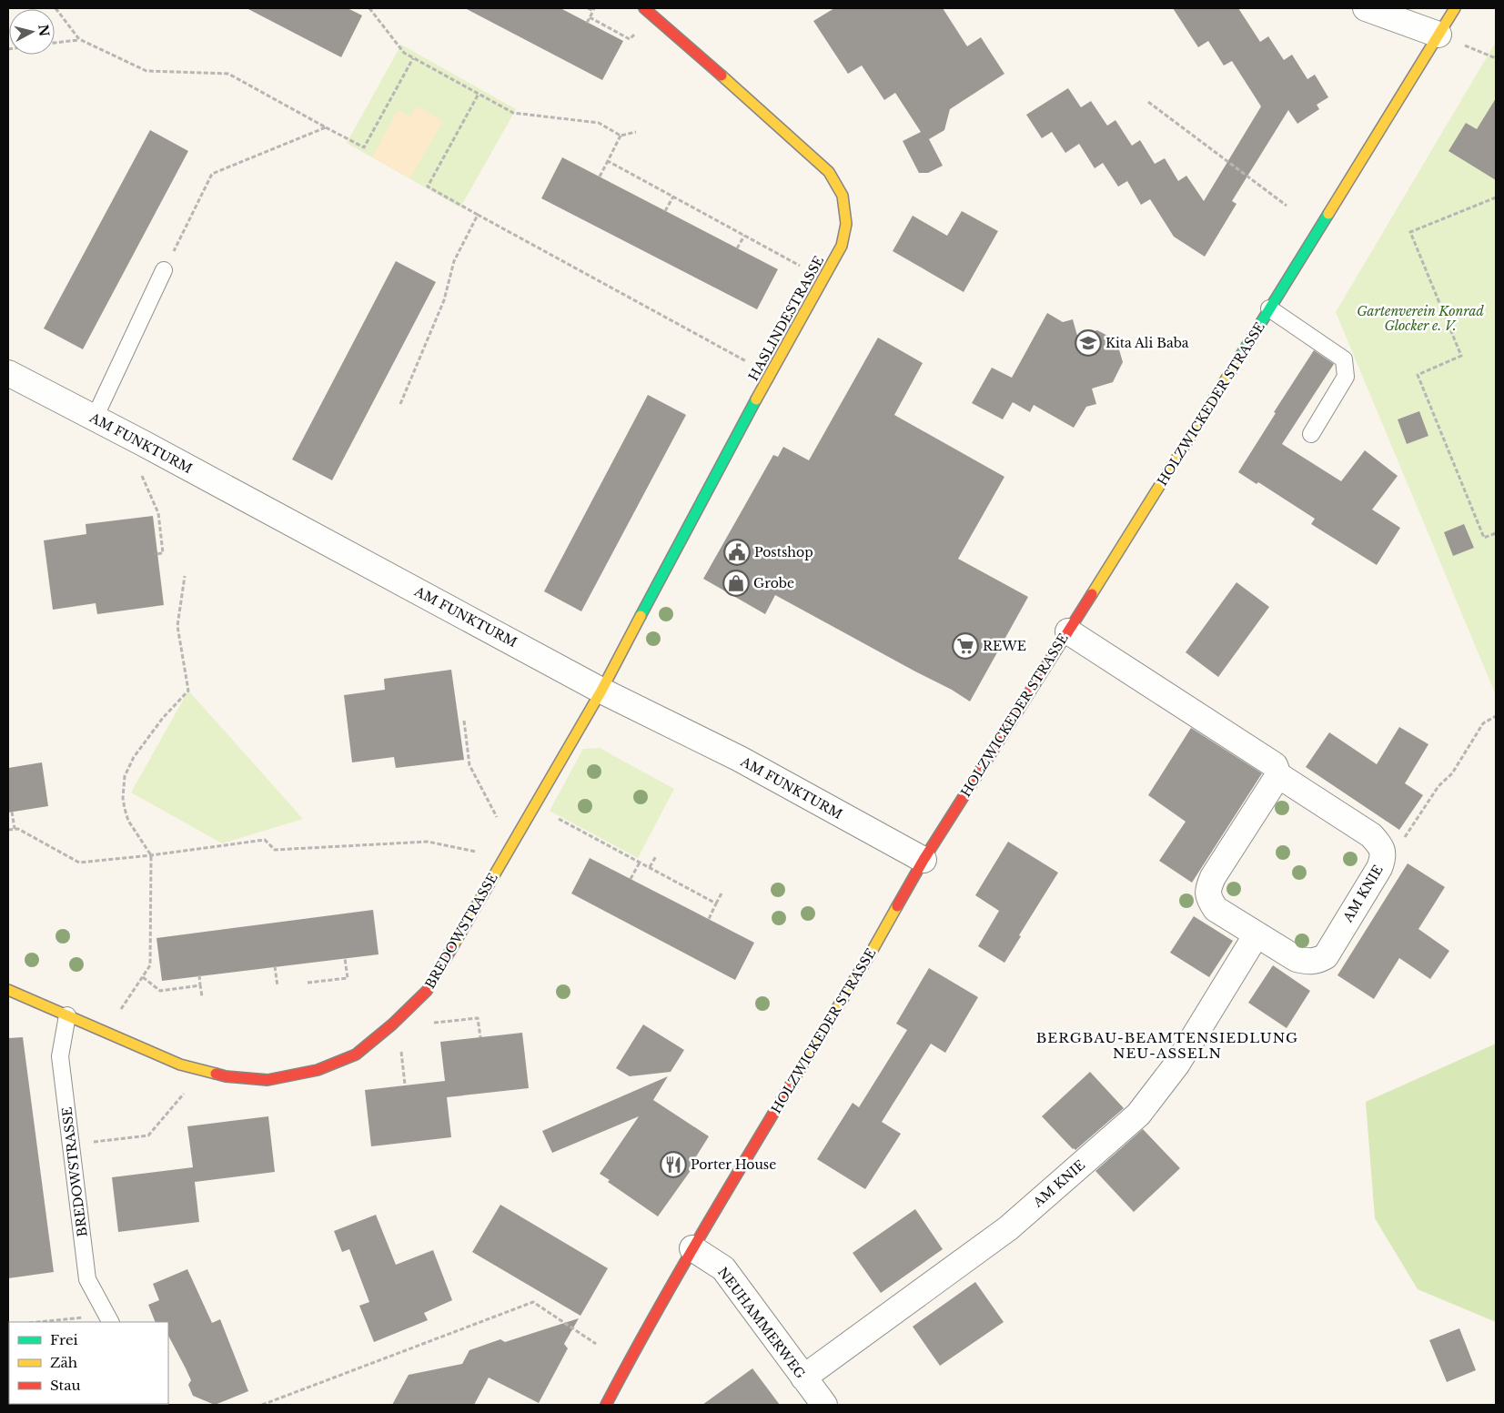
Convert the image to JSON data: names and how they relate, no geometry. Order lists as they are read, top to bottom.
{
  "streets": {
    "street": [
      "HASLINDESTRASSE",
      "HOLZWICKEDER STRASSE",
      "AM FUNKTURM",
      "AM KNIE",
      "BREDOWSTRASSE",
      "NEUHAMMERWEG"
    ]
  },
  "crossings": [
    ["HASLINDESTRASSE", "AM FUNKTURM"],
    ["HASLINDESTRASSE", "BREDOWSTRASSE"],
    ["HOLZWICKEDER STRASSE", "AM FUNKTURM"],
    ["HOLZWICKEDER STRASSE", "AM KNIE"],
    ["HOLZWICKEDER STRASSE", "NEUHAMMERWEG"],
    ["AM FUNKTURM", "BREDOWSTRASSE"],
    ["AM KNIE", "NEUHAMMERWEG"]
  ],
  "districts": ["BERGBAU-BEAMTENSIEDLUNG NEU-ASSELN"],
  "parks": ["Gartenverein Konrad Glocker e. V."],
  "places": {
    "school or university": ["Kita Ali Baba"],
    "public building": ["Postshop"],
    "shop": ["Grobe"],
    "supermarket": ["REWE"],
    "restaurant": ["Porter House"]
  },
  "legend": ["Frei", "Zäh", "Stau"],
  "north": "right"
}
